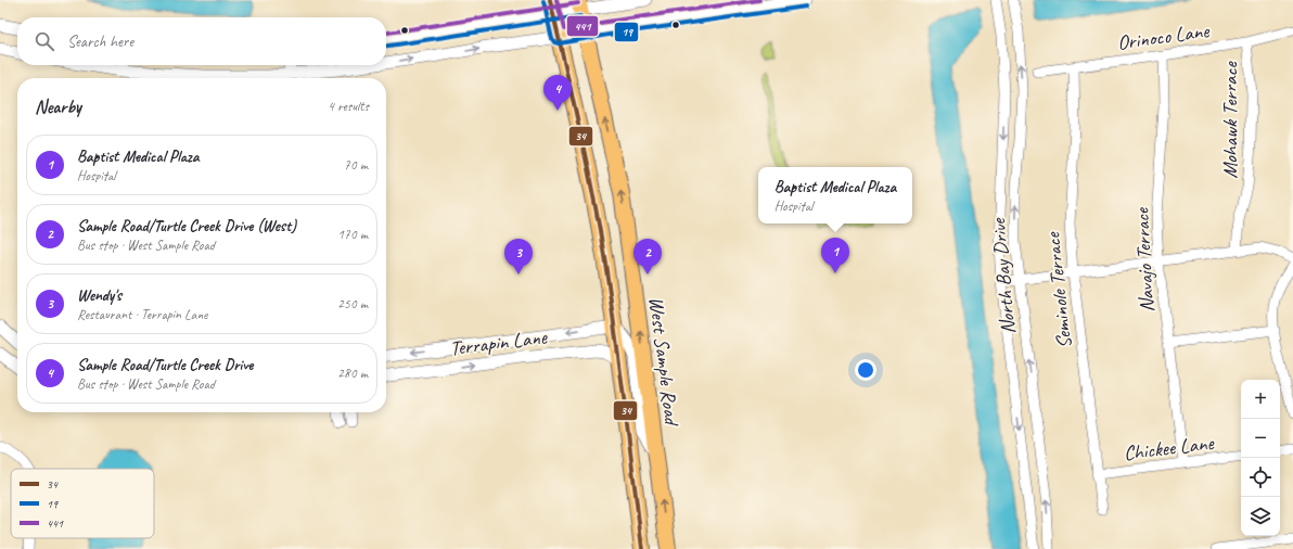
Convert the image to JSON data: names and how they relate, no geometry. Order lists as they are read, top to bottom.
{
  "streets": {
    "main road": ["West Sample Road"],
    "street": [
      "Orinoco Lane",
      "Mohawk Terrace",
      "Navajo Terrace",
      "North Bay Drive",
      "Seminole Terrace",
      "Terrapin Lane",
      "Chickee Lane"
    ]
  },
  "crossings": [
    ["Orinoco Lane", "Mohawk Terrace"],
    ["Orinoco Lane", "Navajo Terrace"],
    ["Orinoco Lane", "Seminole Terrace"],
    ["Navajo Terrace", "Chickee Lane"],
    ["Seminole Terrace", "Chickee Lane"]
  ],
  "lines": ["transit line 34", "transit line 441", "transit line 19"],
  "legend": ["34", "19", "441"],
  "page": {
    "search": "Search here",
    "pins": [
      "4",
      "1",
      "2",
      "3"
    ],
    "heading": ["Nearby", "4 results"],
    "list": [
      {
        "mark": "1",
        "name": "Baptist Medical Plaza",
        "note": "Hospital",
        "value": "70 m"
      },
      {
        "mark": "2",
        "name": "Sample Road/Turtle Creek Drive (West)",
        "note": "Bus stop · West Sample Road",
        "value": "170 m"
      },
      {
        "mark": "3",
        "name": "Wendy's",
        "note": "Restaurant · Terrapin Lane",
        "value": "250 m"
      },
      {
        "mark": "4",
        "name": "Sample Road/Turtle Creek Drive",
        "note": "Bus stop · West Sample Road",
        "value": "280 m"
      }
    ],
    "popup": ["Baptist Medical Plaza", "Hospital"],
    "map_buttons": ["+", "−"]
  }
}
